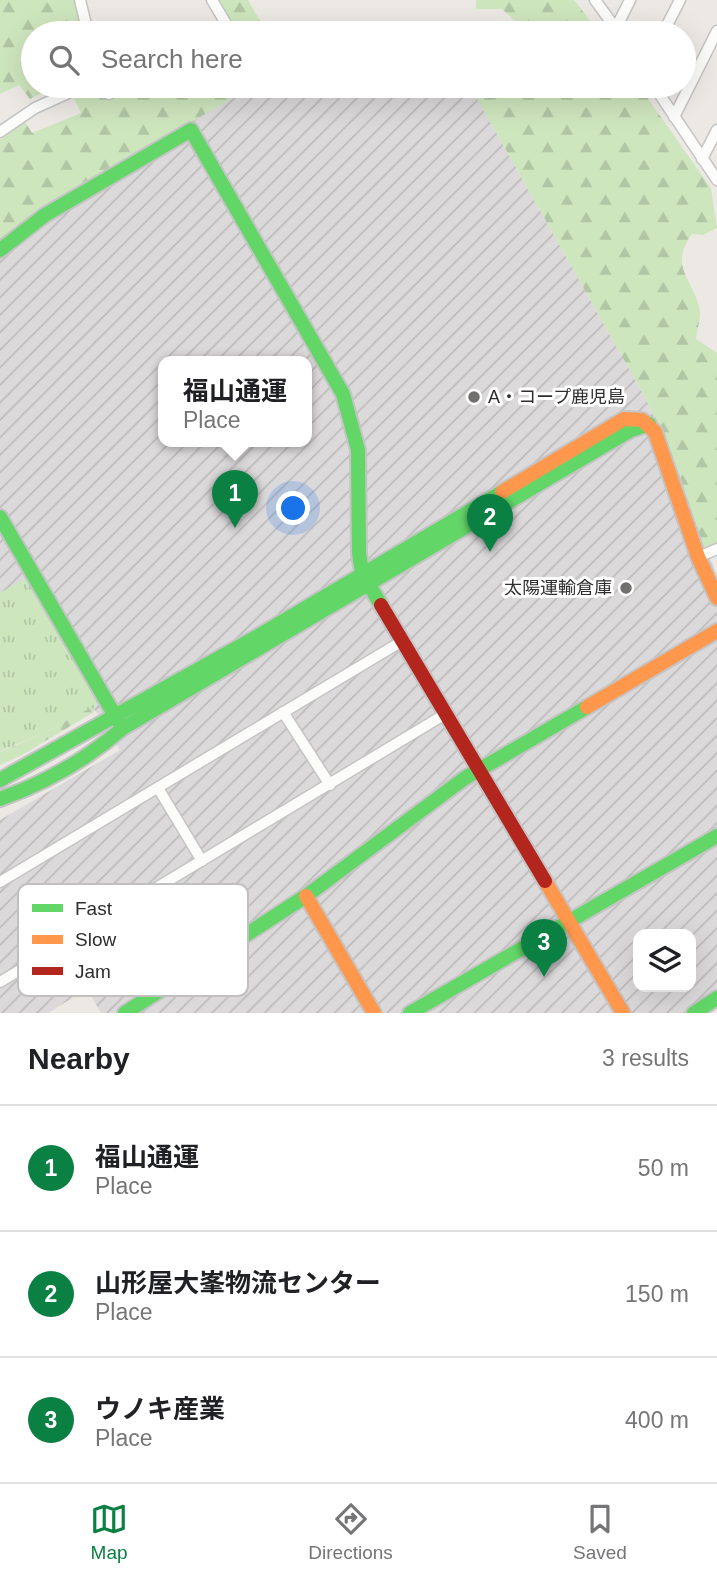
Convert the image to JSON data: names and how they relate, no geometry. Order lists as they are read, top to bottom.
{
  "places": ["A・コープ鹿児島", "太陽運輸倉庫"],
  "legend": ["Fast", "Slow", "Jam"],
  "page": {
    "search": "Search here",
    "popup": ["福山通運", "Place"],
    "pins": ["1", "2", "3"],
    "heading": ["Nearby", "3 results"],
    "list": [
      {
        "mark": "1",
        "name": "福山通運",
        "note": "Place",
        "value": "50 m"
      },
      {
        "mark": "2",
        "name": "山形屋大峯物流センター",
        "note": "Place",
        "value": "150 m"
      },
      {
        "mark": "3",
        "name": "ウノキ産業",
        "note": "Place",
        "value": "400 m"
      }
    ],
    "nav": ["Map", "Directions", "Saved"]
  }
}
